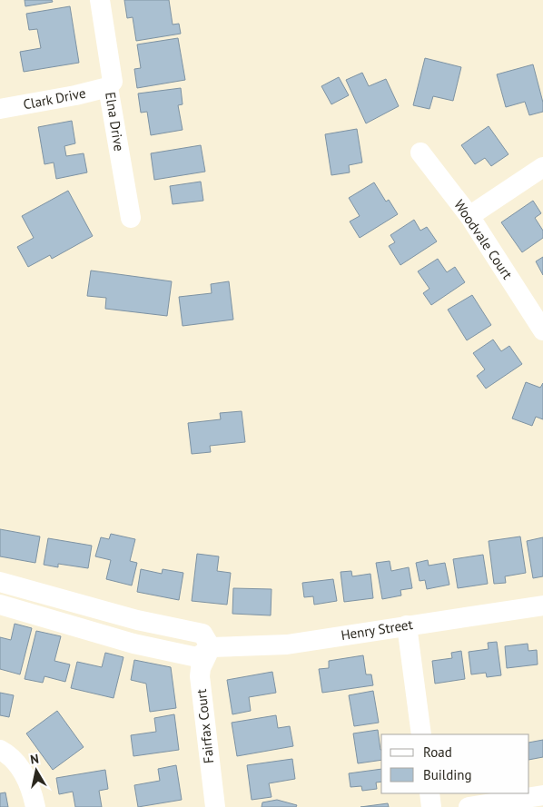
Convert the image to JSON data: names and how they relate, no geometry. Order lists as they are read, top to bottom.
{
  "streets": {
    "street": [
      "Clark Drive",
      "Elna Drive",
      "Woodvale Court",
      "Henry Street",
      "Fairfax Court"
    ]
  },
  "crossings": [
    ["Clark Drive", "Elna Drive"],
    ["Henry Street", "Fairfax Court"]
  ],
  "legend": ["Road", "Building"],
  "north": "top"
}
